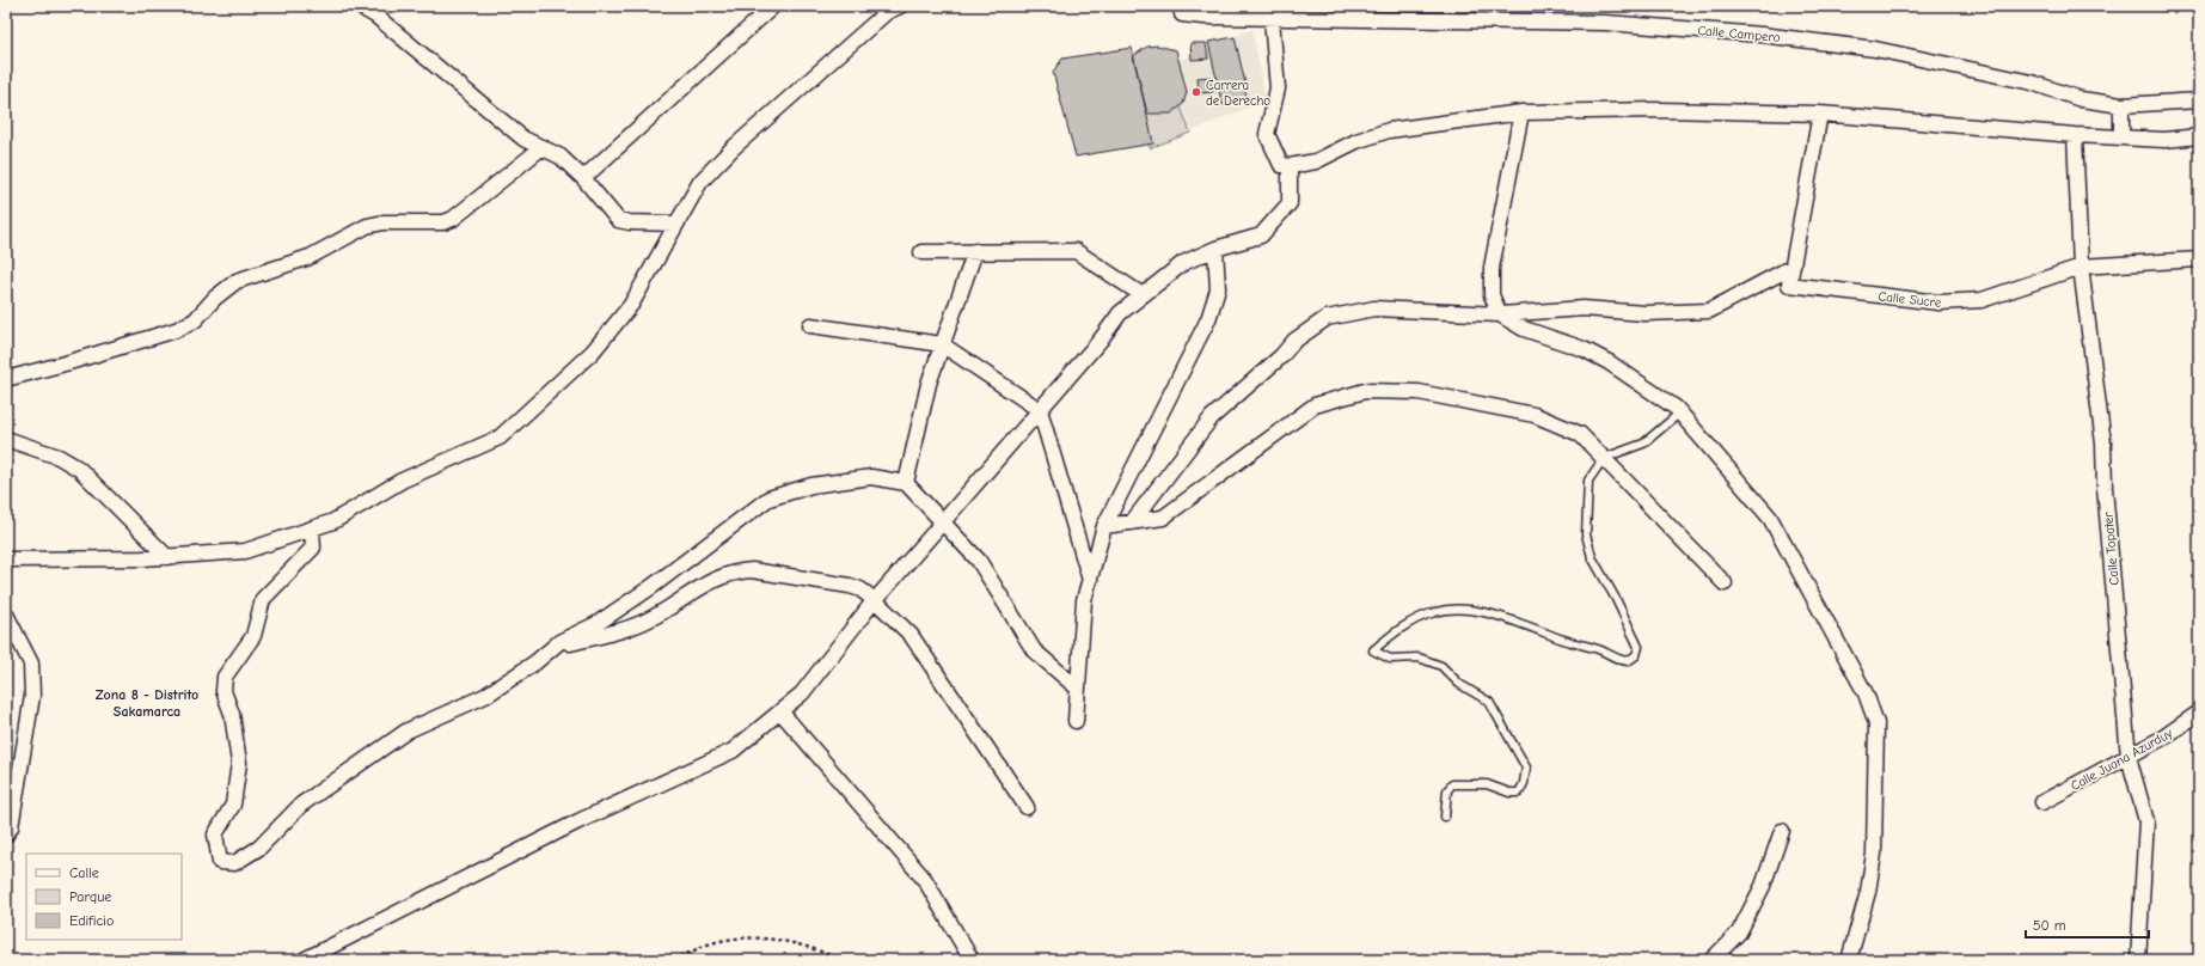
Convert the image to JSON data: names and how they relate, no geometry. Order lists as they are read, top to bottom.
{
  "streets": {
    "street": [
      "Calle Campero",
      "Calle Sucre",
      "Calle Topater",
      "Calle Juana Azurduy"
    ]
  },
  "crossings": [
    ["Calle Sucre", "Calle Topater"],
    ["Calle Topater", "Calle Juana Azurduy"]
  ],
  "districts": ["Zona 8 - Distrito Sakamarca"],
  "places": ["Carrera de Derecho"],
  "legend": ["Calle", "Parque", "Edificio"],
  "scale_bar": "50 m"
}
